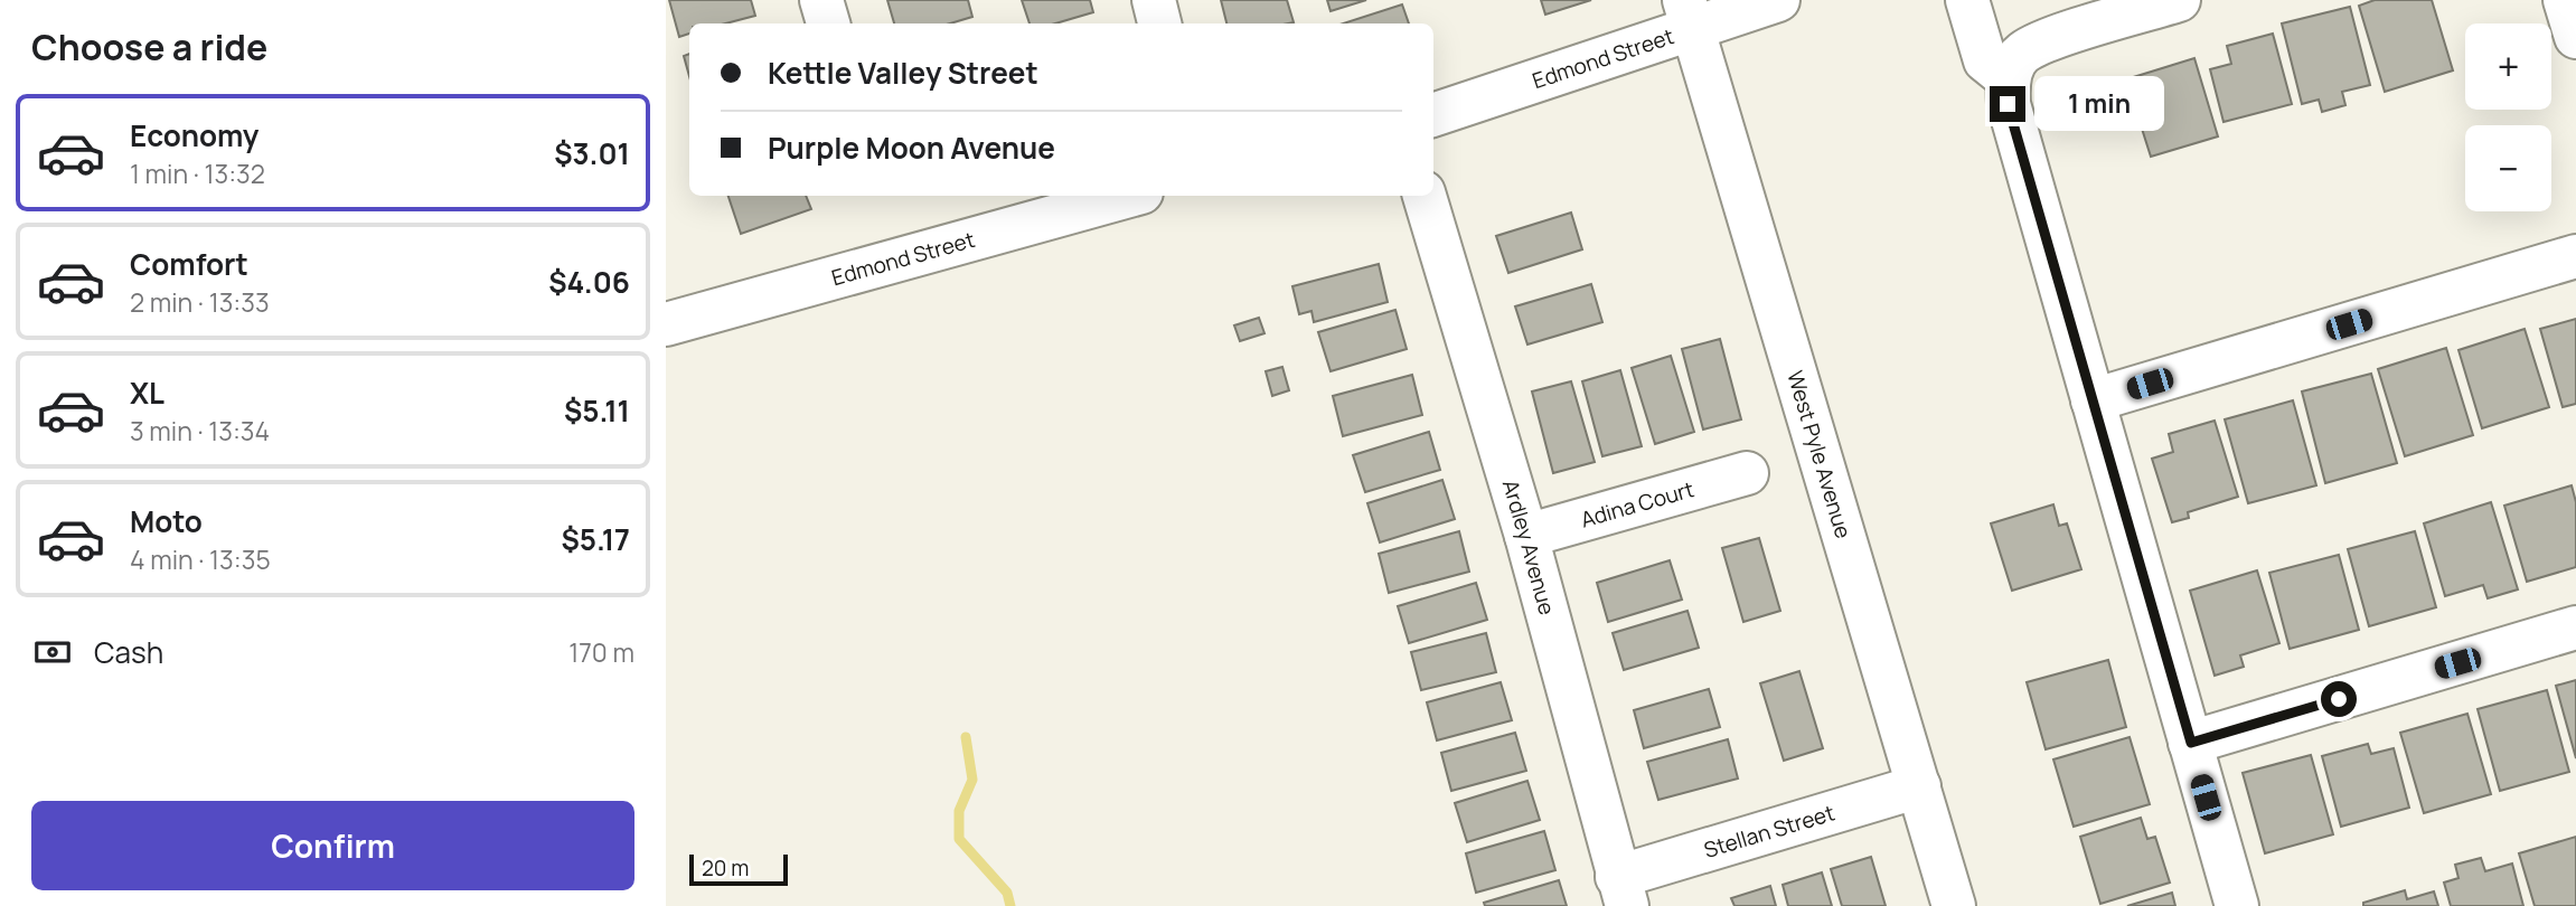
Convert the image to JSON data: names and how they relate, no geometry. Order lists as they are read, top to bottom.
{
  "streets": {
    "street": [
      "Edmond Street",
      "West Pyle Avenue",
      "Adina Court",
      "Ardley Avenue",
      "Stellan Street"
    ]
  },
  "crossings": [
    ["Edmond Street", "West Pyle Avenue"],
    ["West Pyle Avenue", "Stellan Street"],
    ["Adina Court", "Ardley Avenue"],
    ["Ardley Avenue", "Stellan Street"]
  ],
  "scale_bar": "20 m",
  "page": {
    "heading": "Choose a ride",
    "map_buttons": ["+", "−"],
    "banner": ["Kettle Valley Street", "Purple Moon Avenue"],
    "bubble": "1 min",
    "list": [
      {
        "name": "Economy",
        "note": "1 min · 13:32",
        "value": "$3.01"
      },
      {
        "name": "Comfort",
        "note": "2 min · 13:33",
        "value": "$4.06"
      },
      {
        "name": "XL",
        "note": "3 min · 13:34",
        "value": "$5.11"
      },
      {
        "name": "Moto",
        "note": "4 min · 13:35",
        "value": "$5.17"
      }
    ],
    "pay": ["Cash", "170 m"],
    "buttons": "Confirm",
    "scale": "20 m"
  }
}
